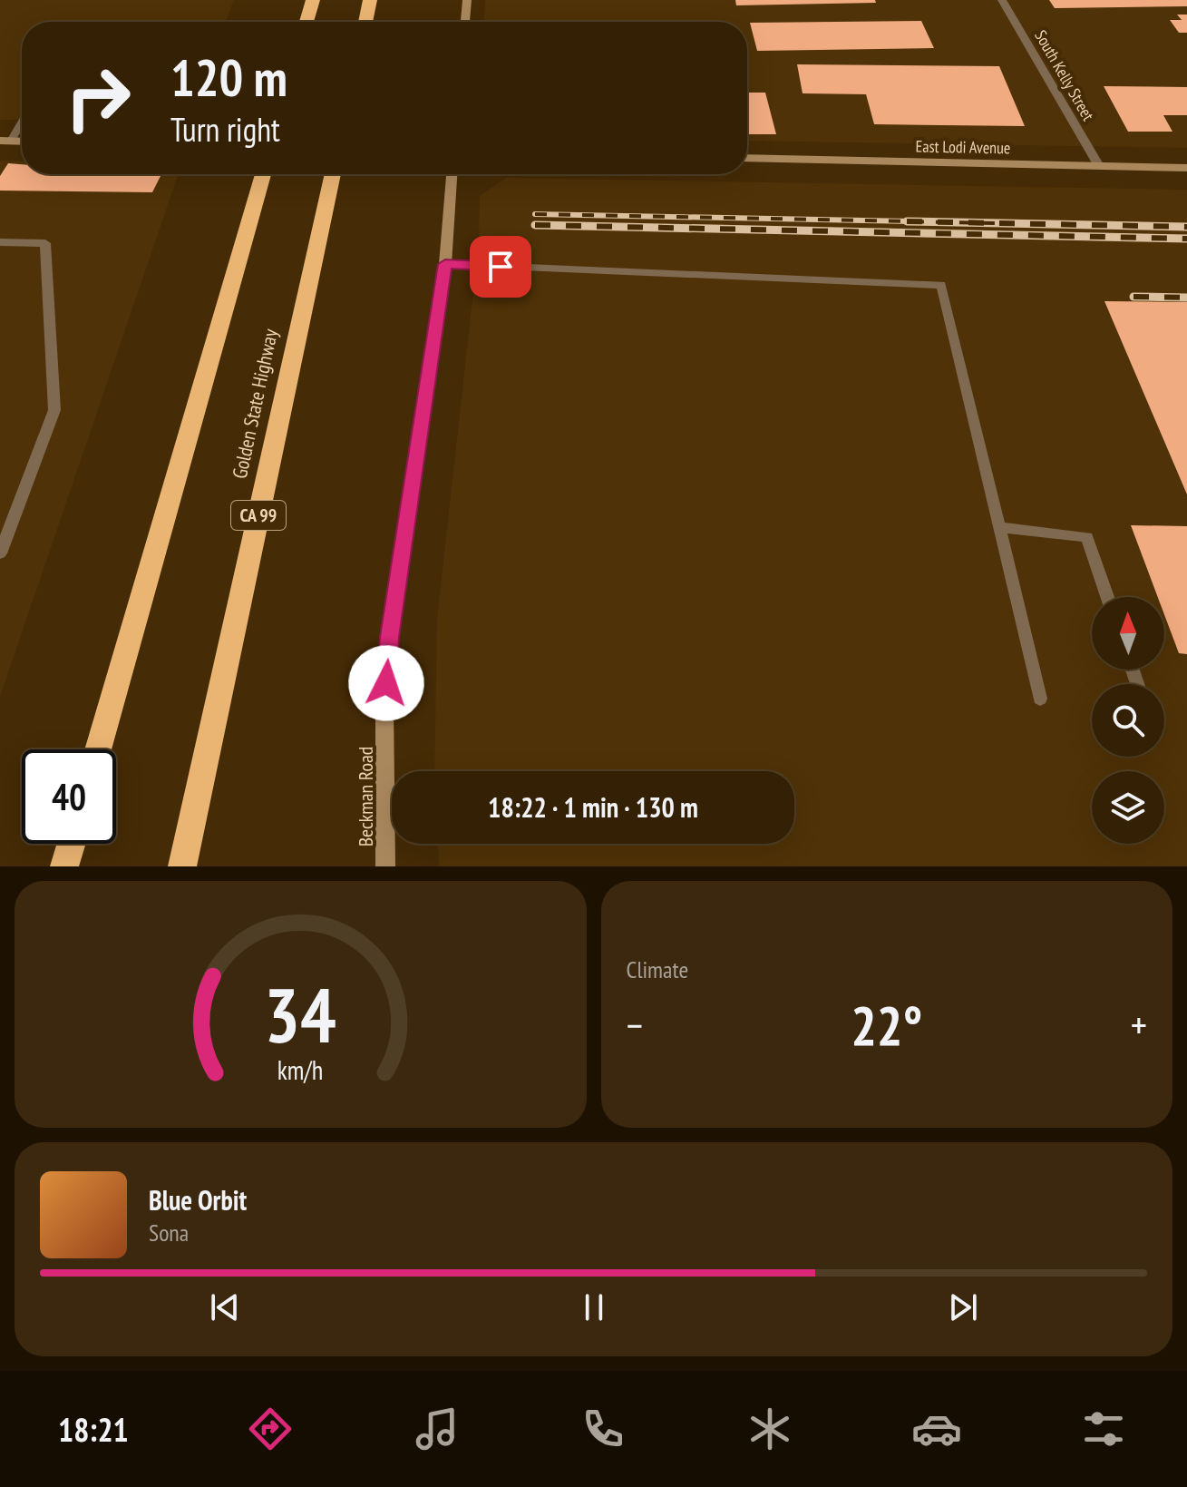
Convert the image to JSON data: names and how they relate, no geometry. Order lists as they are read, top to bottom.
{
  "streets": {
    "highway": ["Golden State Highway", "CA 99"],
    "street": ["South Kelly Street", "East Lodi Avenue", "Beckman Road"]
  },
  "crossings": [
    ["South Kelly Street", "East Lodi Avenue"]
  ],
  "north": "top",
  "page": {
    "turn": ["120 m", "Turn right"],
    "limit": "40",
    "trip": "18:22 · 1 min · 130 m",
    "tile": "Climate",
    "heat": ["−", "22°", "+"],
    "song": ["Blue Orbit", "Sona"],
    "tabs": "18:21",
    "gauge": ["34", "km/h"]
  }
}
